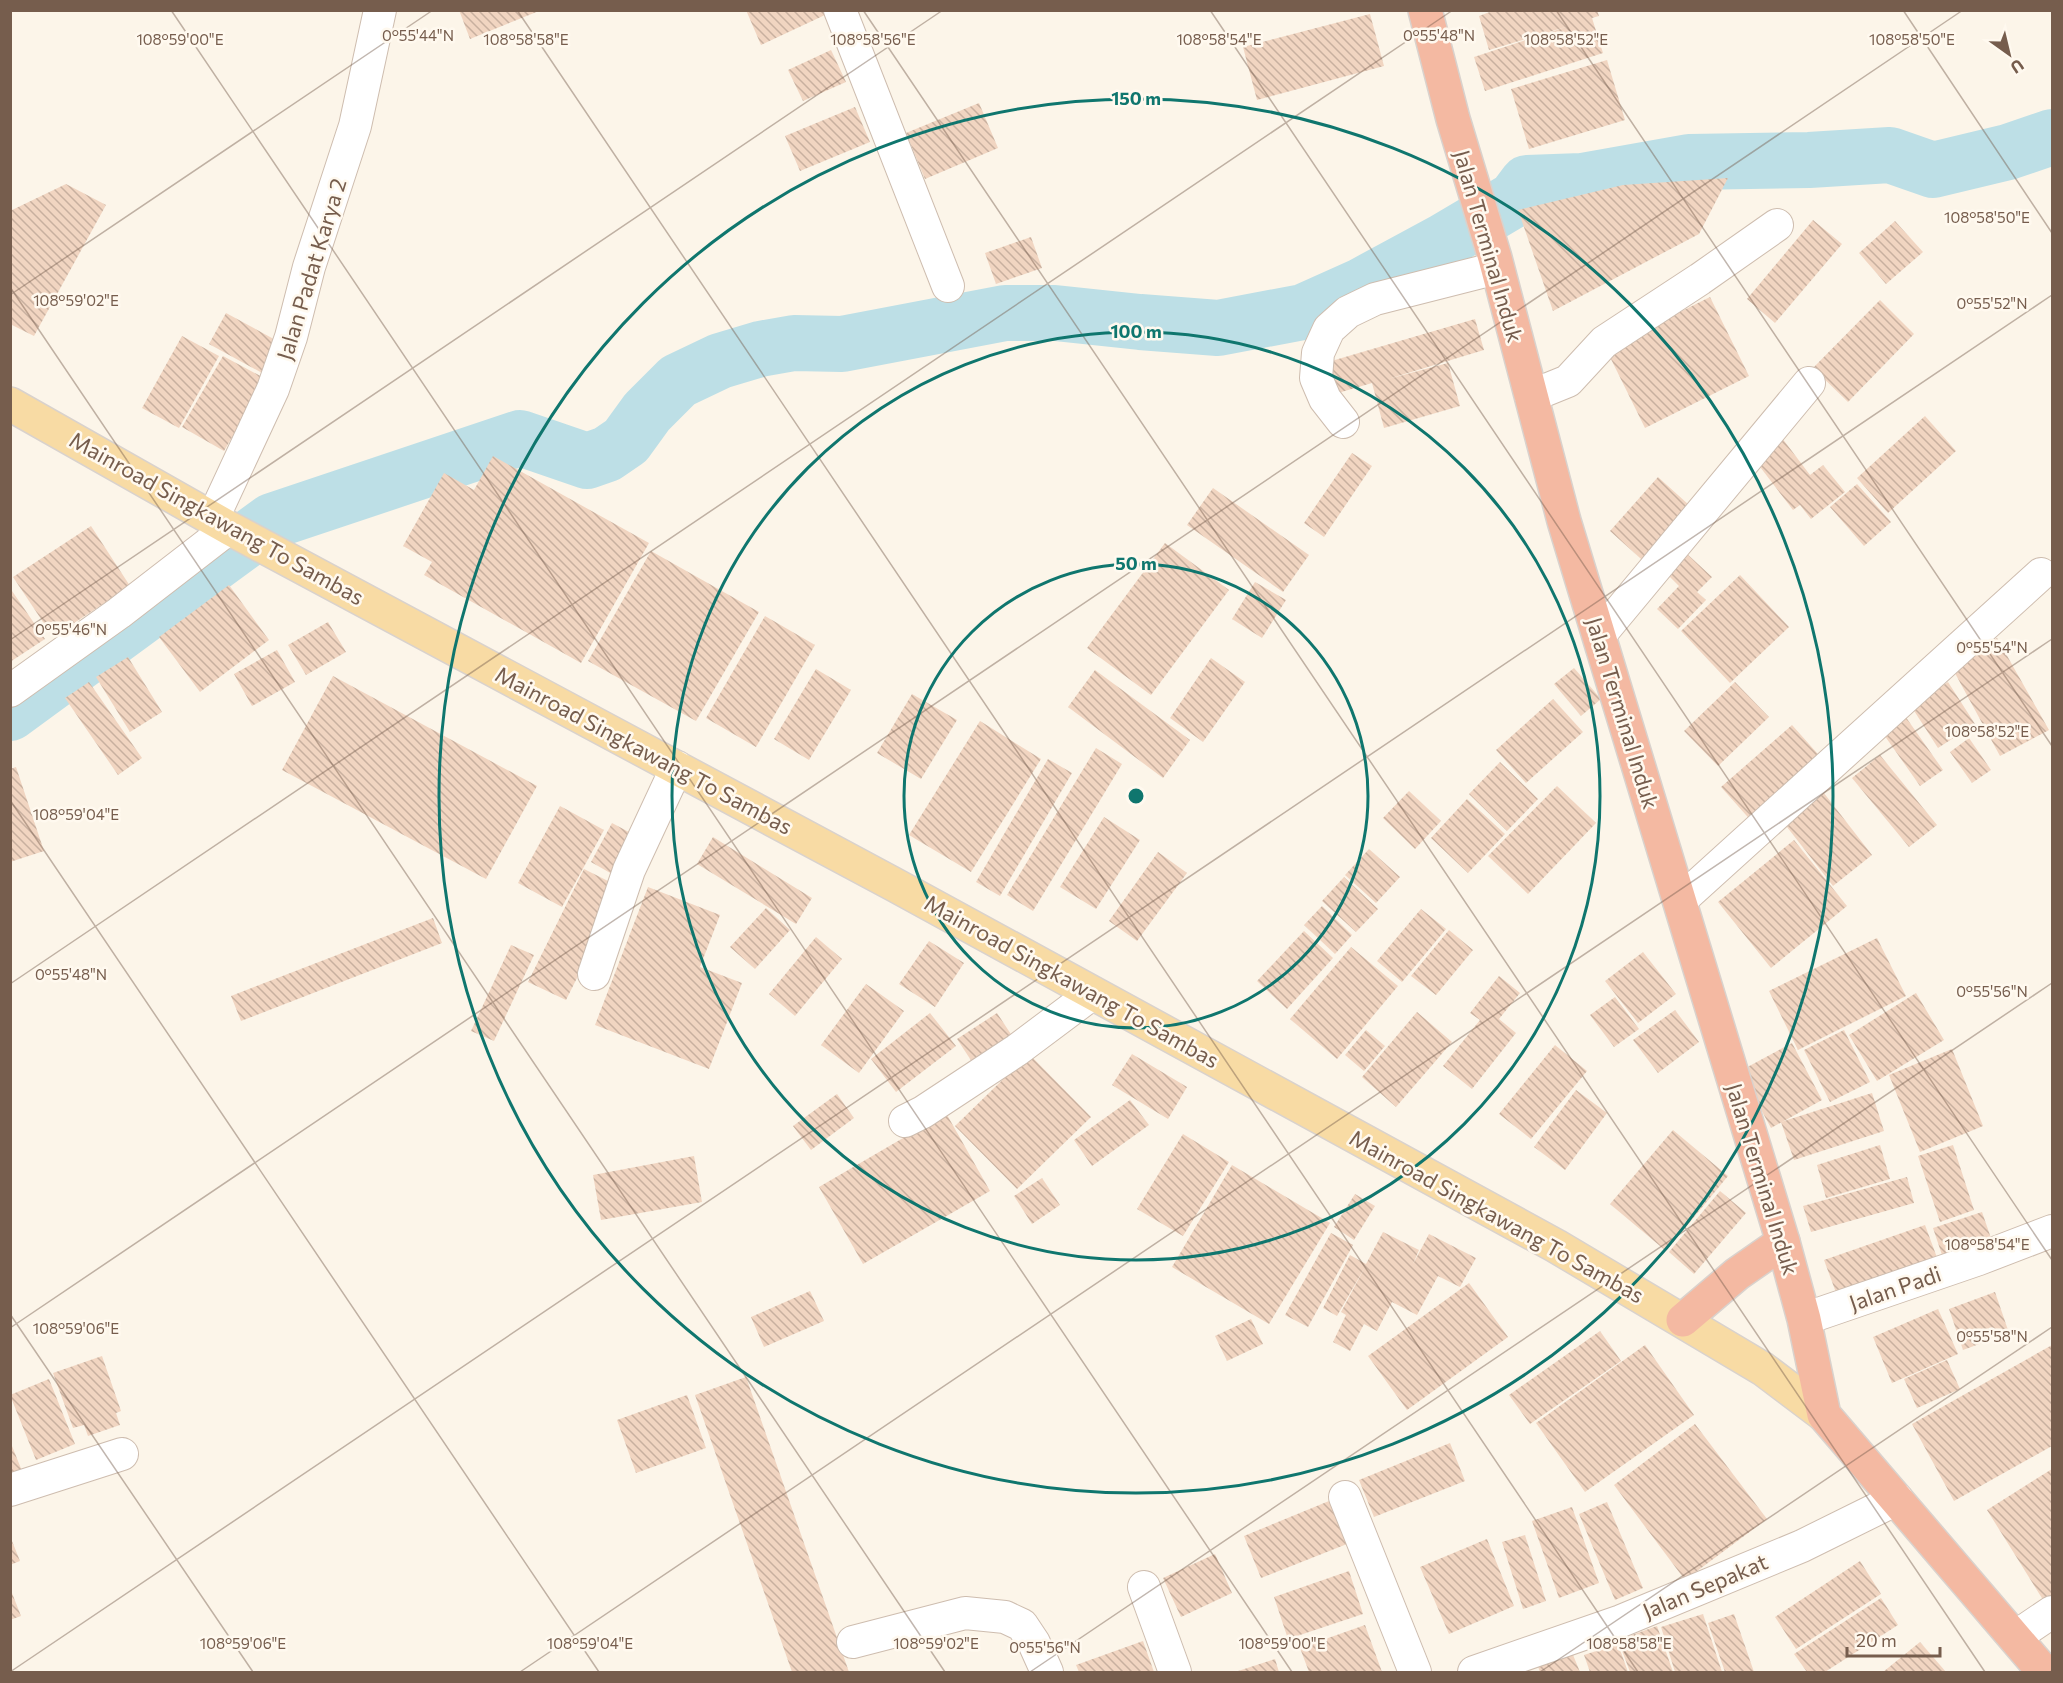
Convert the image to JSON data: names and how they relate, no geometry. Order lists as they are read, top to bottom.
{
  "streets": {
    "highway": ["Jalan Terminal Induk", "Mainroad Singkawang To Sambas"],
    "street": ["Jalan Padat Karya 2", "Jalan Padi", "Jalan Sepakat"]
  },
  "crossings": [
    ["Jalan Terminal Induk", "Mainroad Singkawang To Sambas"],
    ["Jalan Terminal Induk", "Jalan Padi"],
    ["Jalan Padat Karya 2", "Mainroad Singkawang To Sambas"],
    ["Mainroad Singkawang To Sambas", "Jalan Sepakat"]
  ],
  "scale_bar": "20 m",
  "north": "bottom right",
  "coordinates": [
    "0°55'44\"N",
    "0°55'48\"N",
    "108°58'50\"E",
    "108°59'00\"E",
    "108°58'58\"E",
    "108°58'56\"E",
    "108°58'54\"E",
    "108°58'52\"E",
    "108°59'02\"E",
    "0°55'52\"N",
    "0°55'46\"N",
    "0°55'54\"N",
    "108°59'04\"E",
    "0°55'56\"N",
    "108°59'06\"E",
    "0°55'58\"N"
  ],
  "rings": ["150 m", "100 m", "50 m"]
}
